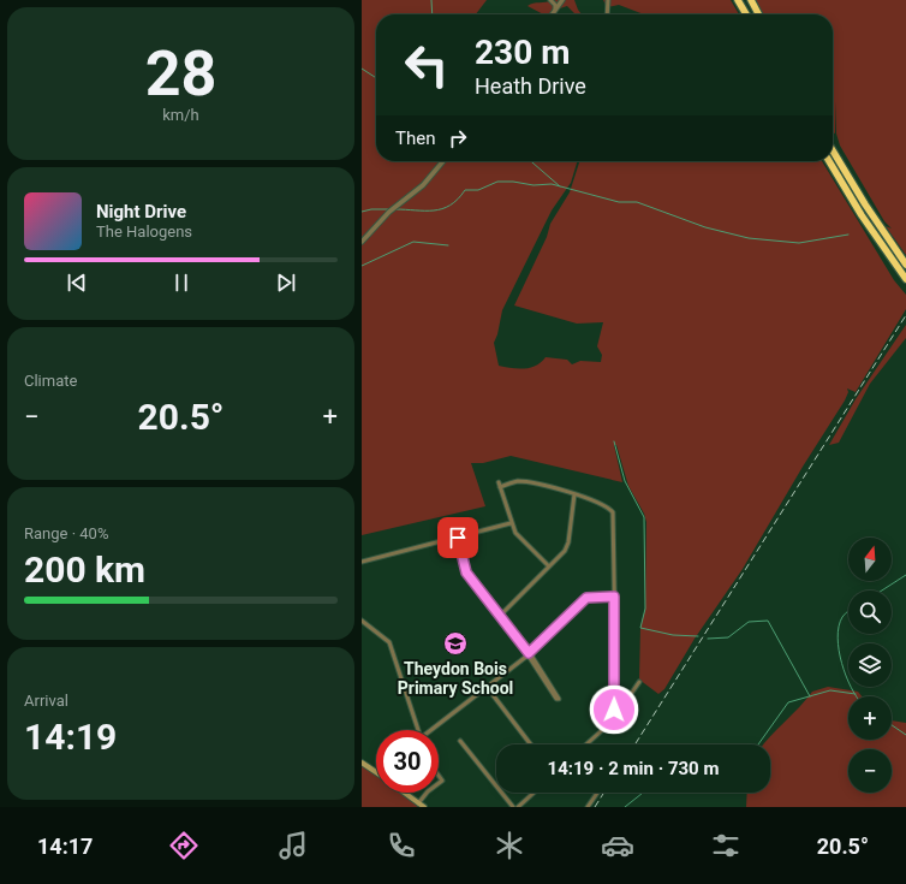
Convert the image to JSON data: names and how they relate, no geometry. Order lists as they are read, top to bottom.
{
  "places": {
    "school or university": ["Theydon Bois Primary School"]
  },
  "north": "top",
  "page": {
    "tile": [
      ["28", "km/h"],
      "Climate",
      ["Range · 40%", "200 km"],
      ["Arrival", "14:19"]
    ],
    "turn": ["230 m", "Heath Drive"],
    "then": "Then",
    "song": ["Night Drive", "The Halogens"],
    "heat": ["−", "20.5°", "+"],
    "map_buttons": ["+", "−"],
    "limit": "30",
    "trip": "14:19 · 2 min · 730 m",
    "tabs": ["14:17", "20.5°"]
  }
}
